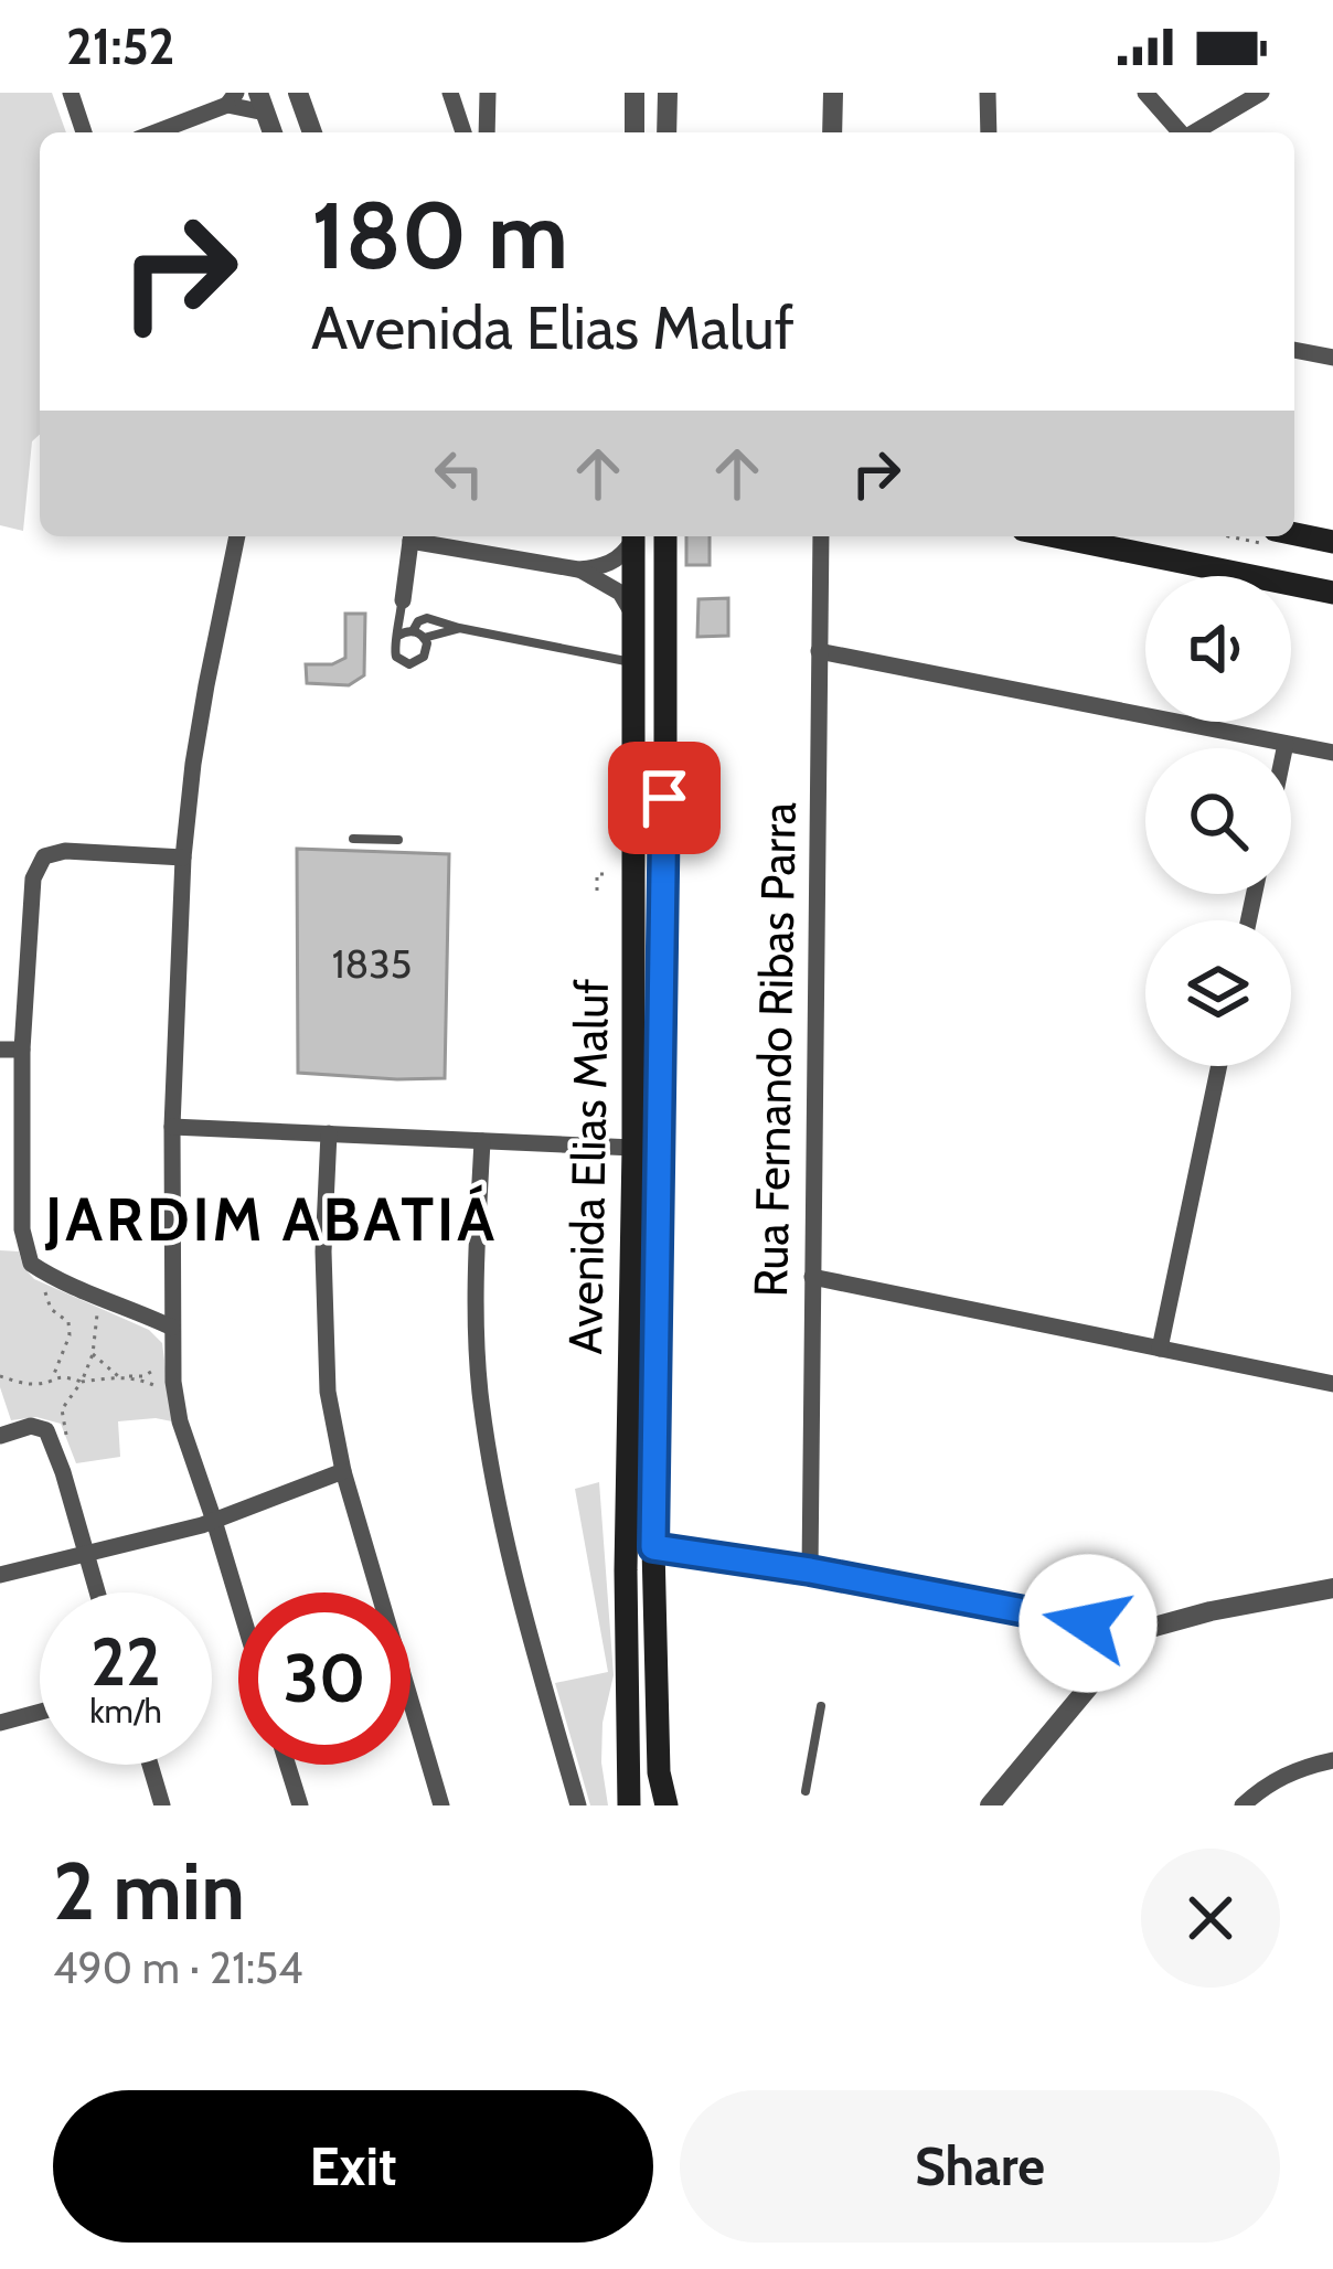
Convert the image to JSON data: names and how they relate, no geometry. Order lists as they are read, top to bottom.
{
  "streets": {
    "main road": ["Avenida Elias Maluf"],
    "street": ["Rua Fernando Ribas Parra"]
  },
  "districts": ["JARDIM ABATIÁ"],
  "house_numbers": ["1835"],
  "page": {
    "status": "21:52",
    "turn": ["180 m", "Avenida Elias Maluf"],
    "speed": "22 km/h",
    "limit": "30",
    "heading": ["2 min", "490 m · 21:54"],
    "buttons": ["Exit", "Share"]
  }
}
